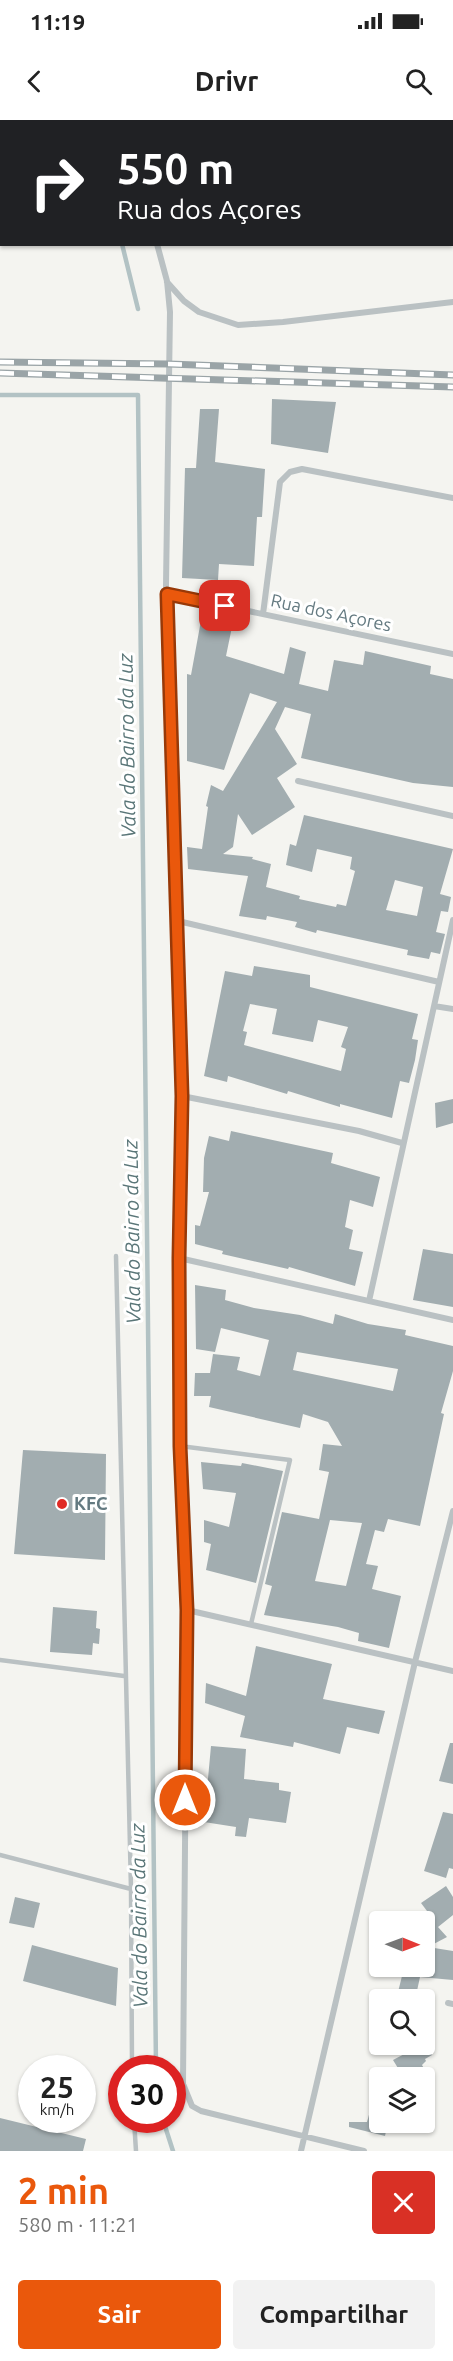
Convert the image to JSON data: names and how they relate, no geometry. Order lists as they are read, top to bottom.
{
  "streets": {
    "street": ["Rua dos Açores"]
  },
  "water": ["Vala do Bairro da Luz"],
  "places": ["KFC"],
  "north": "right",
  "page": {
    "status": "11:19",
    "header": "Drivr",
    "turn": ["550 m", "Rua dos Açores"],
    "speed": "25 km/h",
    "limit": "30",
    "heading": ["2 min", "580 m · 11:21"],
    "buttons": ["Sair", "Compartilhar"]
  }
}
